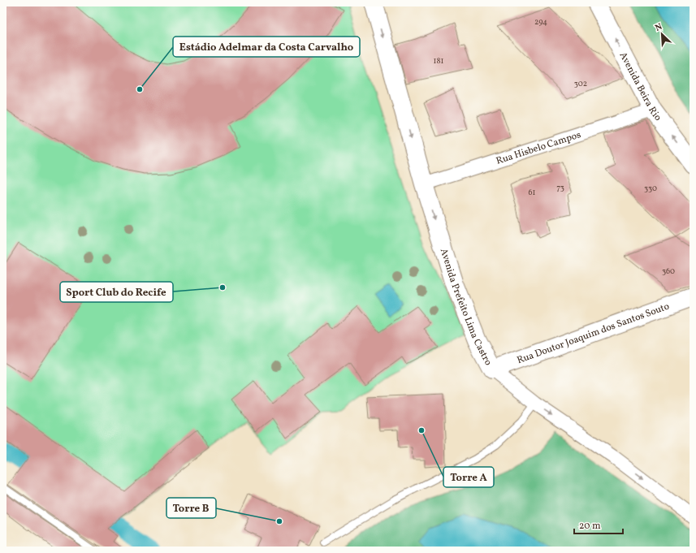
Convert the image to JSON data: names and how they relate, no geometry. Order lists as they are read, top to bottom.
{
  "streets": {
    "street": [
      "Avenida Beira Rio",
      "Rua Hisbelo Campos",
      "Avenida Prefeito Lima Castro",
      "Rua Doutor Joaquim dos Santos Souto"
    ]
  },
  "crossings": [
    ["Avenida Beira Rio", "Rua Hisbelo Campos"],
    ["Rua Hisbelo Campos", "Avenida Prefeito Lima Castro"],
    ["Avenida Prefeito Lima Castro", "Rua Doutor Joaquim dos Santos Souto"]
  ],
  "one_way": ["Avenida Beira Rio", "Avenida Prefeito Lima Castro"],
  "places": [
    "Estádio Adelmar da Costa Carvalho",
    "Sport Club do Recife",
    "Torre A",
    "Torre B"
  ],
  "house_numbers": [
    "294",
    "181",
    "302",
    "73",
    "330",
    "61",
    "360"
  ],
  "scale_bar": "20 m",
  "north": "top left"
}
